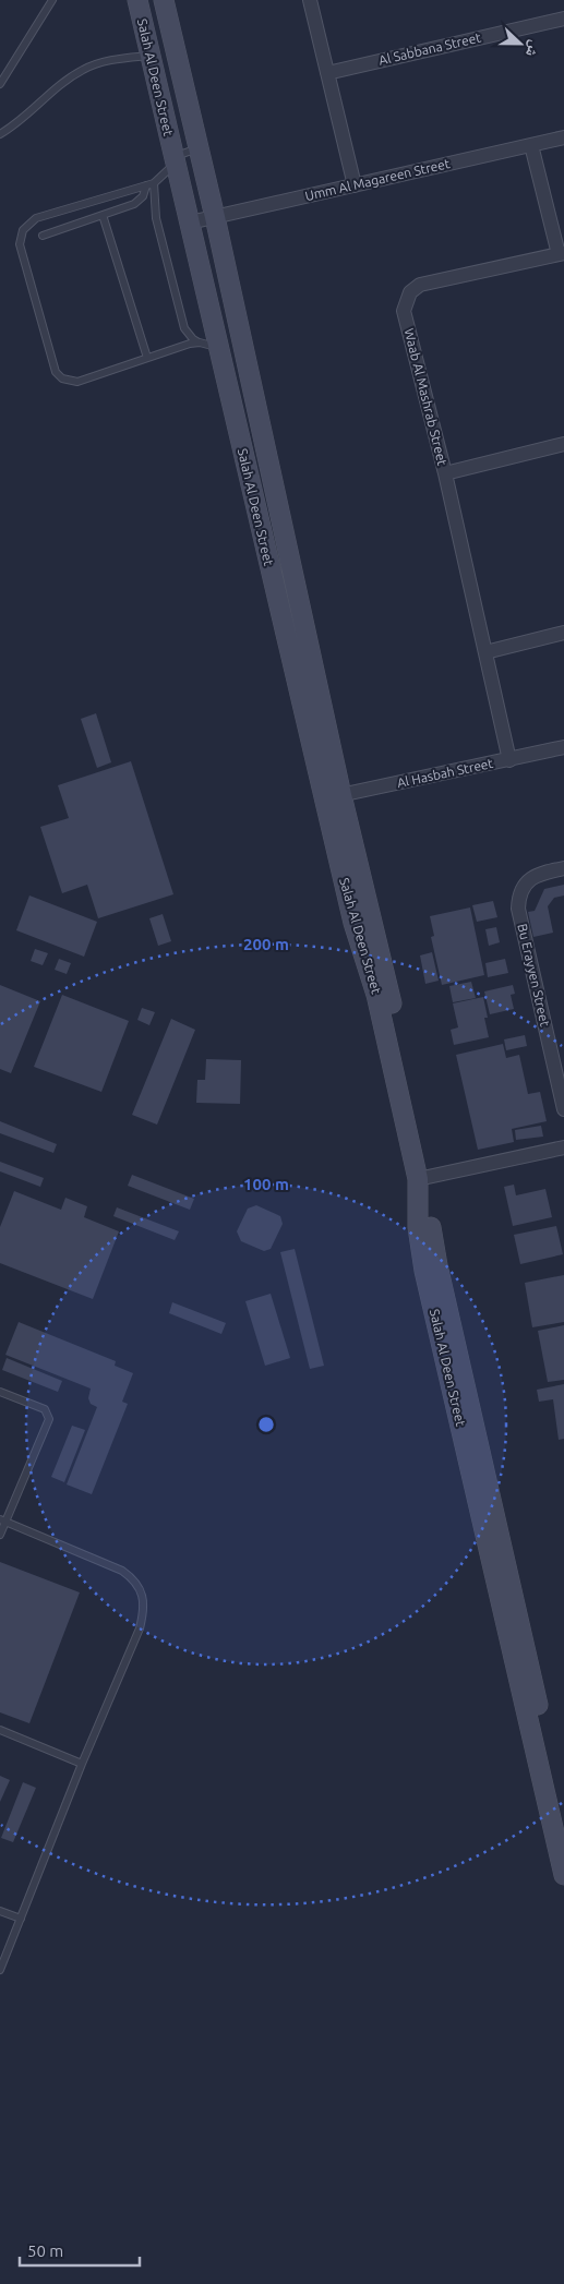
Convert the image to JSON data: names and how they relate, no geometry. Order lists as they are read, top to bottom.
{
  "streets": {
    "street": [
      "Al Sabbana Street",
      "Salah Al Deen Street",
      "Umm Al Magareen Street",
      "Waab Al Mashrab Street",
      "Al Hasbah Street",
      "Bu Erayyen Street"
    ]
  },
  "crossings": [
    ["Salah Al Deen Street", "Umm Al Magareen Street"],
    ["Salah Al Deen Street", "Al Hasbah Street"],
    ["Umm Al Magareen Street", "Waab Al Mashrab Street"],
    ["Waab Al Mashrab Street", "Al Hasbah Street"]
  ],
  "scale_bar": "50 m",
  "north": "right",
  "rings": ["200 m", "100 m"]
}
